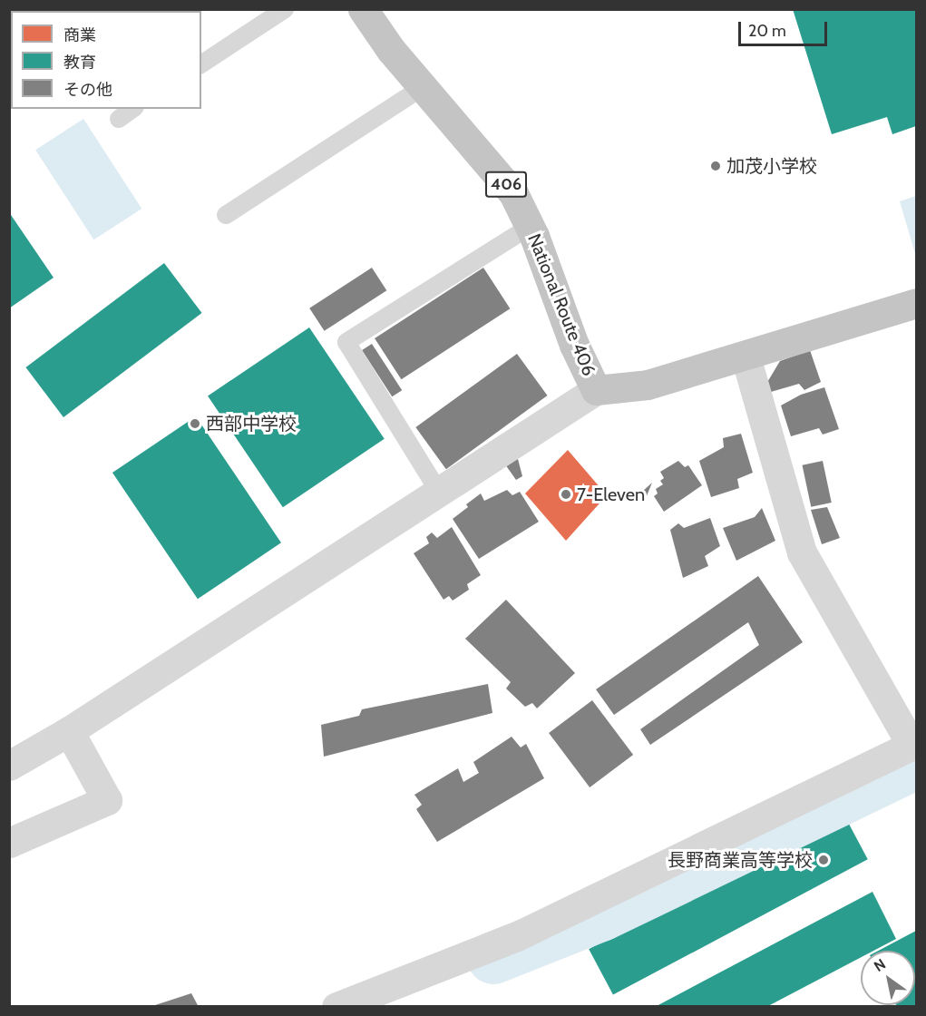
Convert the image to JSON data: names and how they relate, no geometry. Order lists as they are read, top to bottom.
{
  "streets": {
    "highway": ["406", "National Route 406"]
  },
  "places": [
    "加茂小学校",
    "西部中学校",
    "7-Eleven",
    "長野商業高等学校"
  ],
  "legend": ["商業", "教育", "その他"],
  "scale_bar": "20 m",
  "north": "top left"
}
